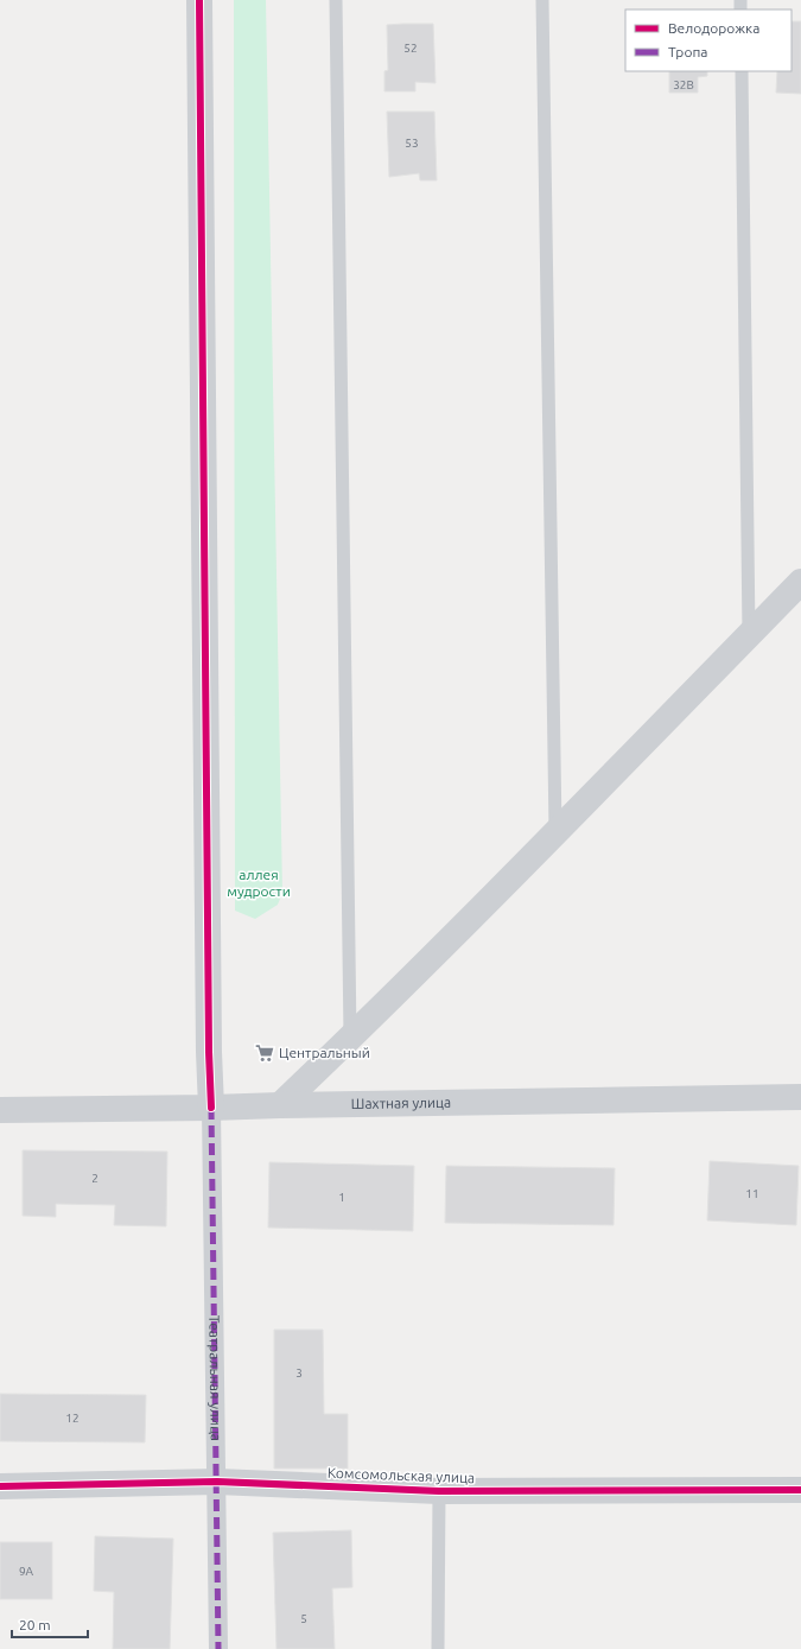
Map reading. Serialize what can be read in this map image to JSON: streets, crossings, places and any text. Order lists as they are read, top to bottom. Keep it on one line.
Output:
{"streets":{"street":["Шахтная улица","Театральная улица","Комсомольская улица"]},"crossings":[["Шахтная улица","Театральная улица"],["Театральная улица","Комсомольская улица"]],"parks":["аллея мудрости"],"places":{"supermarket":["Центральный"]},"house_numbers":["52","32В","53","2","11","1","3","12","9А","5"],"legend":["Велодорожка","Тропа"],"scale_bar":"20 m"}
